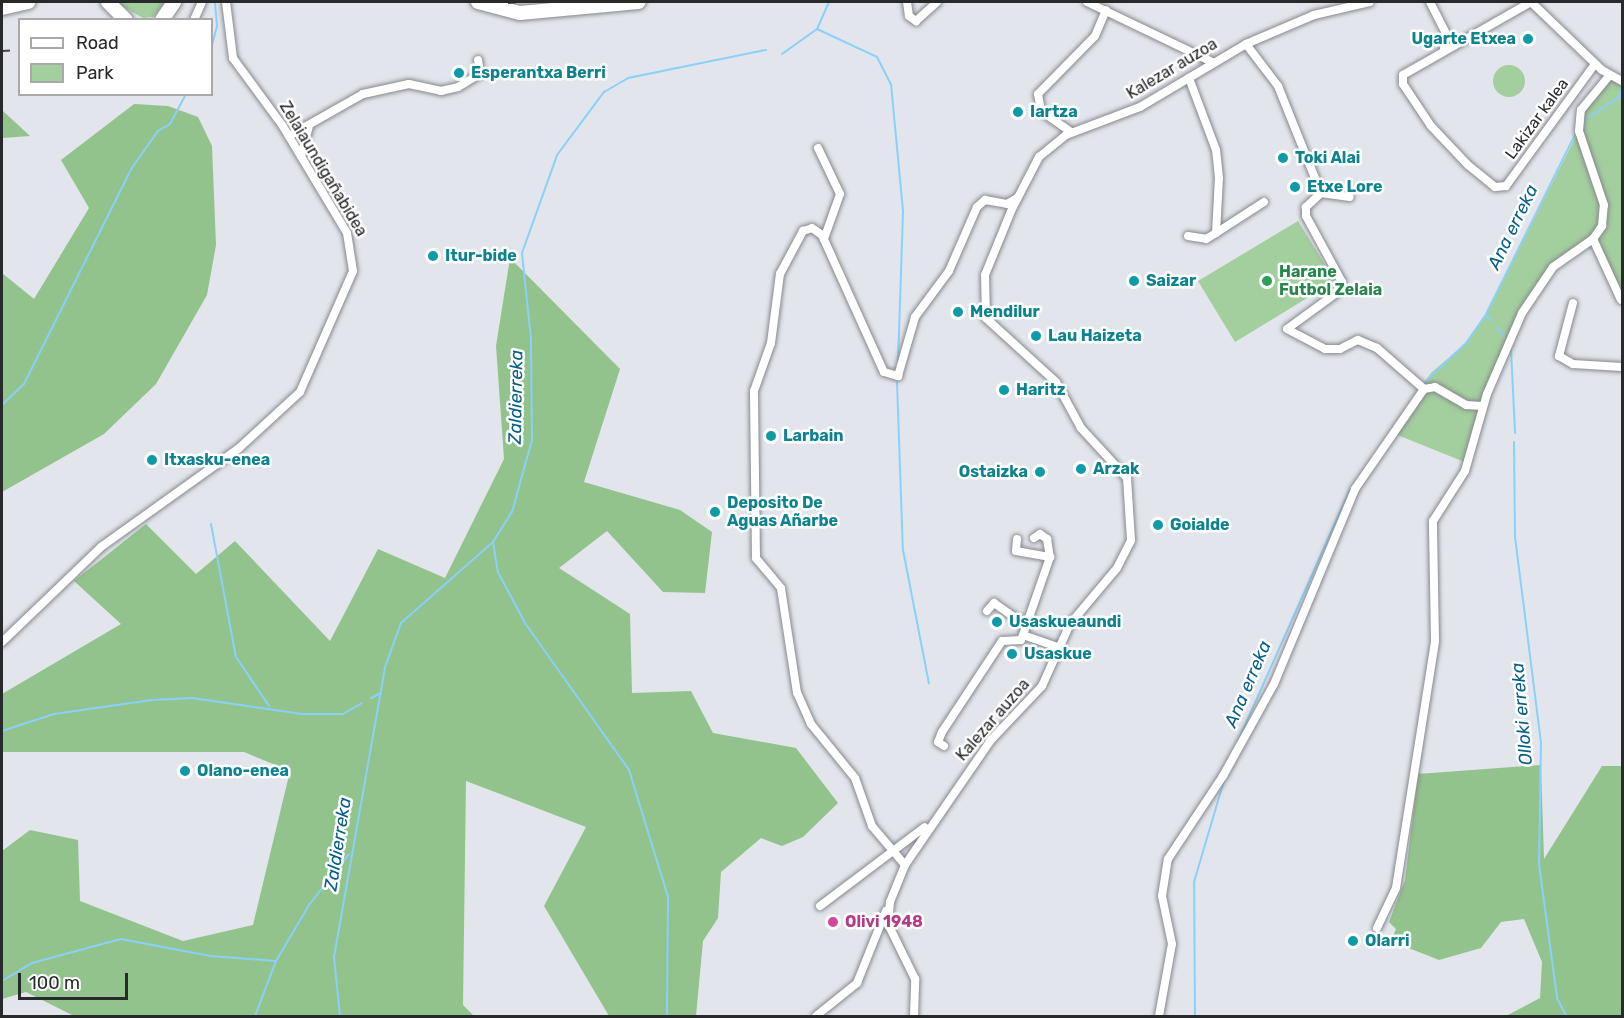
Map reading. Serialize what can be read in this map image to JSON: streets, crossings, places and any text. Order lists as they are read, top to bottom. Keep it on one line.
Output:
{"streets":{"street":["Kalezar auzoa","Lakizar kalea","Zelaiaundigañabidea"]},"water":["Ana erreka","Zaldierreka","Olloki erreka"],"places":["Ugarte Etxea","Esperantxa Berri","Iartza","Toki Alai","Etxe Lore","Itur-bide","Saizar","Harane Futbol Zelaia","Mendilur","Lau Haizeta","Haritz","Larbain","Itxasku-enea","Arzak","Ostaizka","Deposito De Aguas Añarbe","Goialde","Usaskueaundi","Usaskue","Olano-enea","Olivi 1948","Olarri"],"legend":["Road","Park"],"scale_bar":"100 m"}
